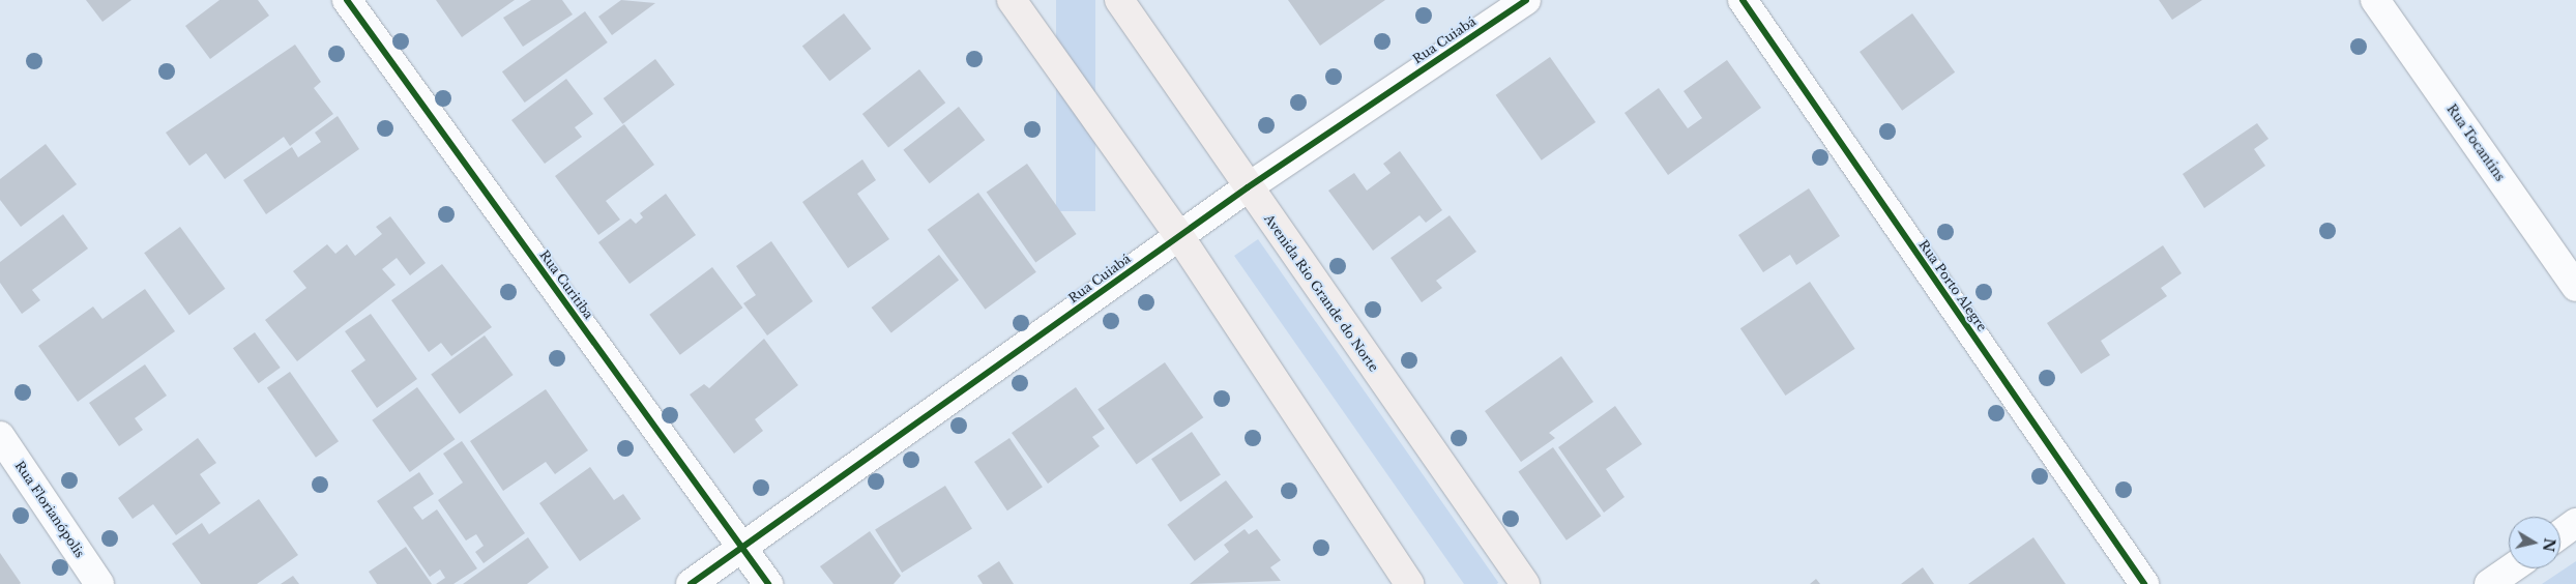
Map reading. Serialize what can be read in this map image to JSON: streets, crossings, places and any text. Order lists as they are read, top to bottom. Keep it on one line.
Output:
{"streets":{"main road":["Avenida Rio Grande do Norte"],"street":["Rua Cuiabá","Rua Tocantins","Rua Curitiba","Rua Porto Alegre","Rua Florianópolis"]},"crossings":[["Rua Cuiabá","Rua Curitiba"],["Rua Cuiabá","Avenida Rio Grande do Norte"]],"north":"right"}
